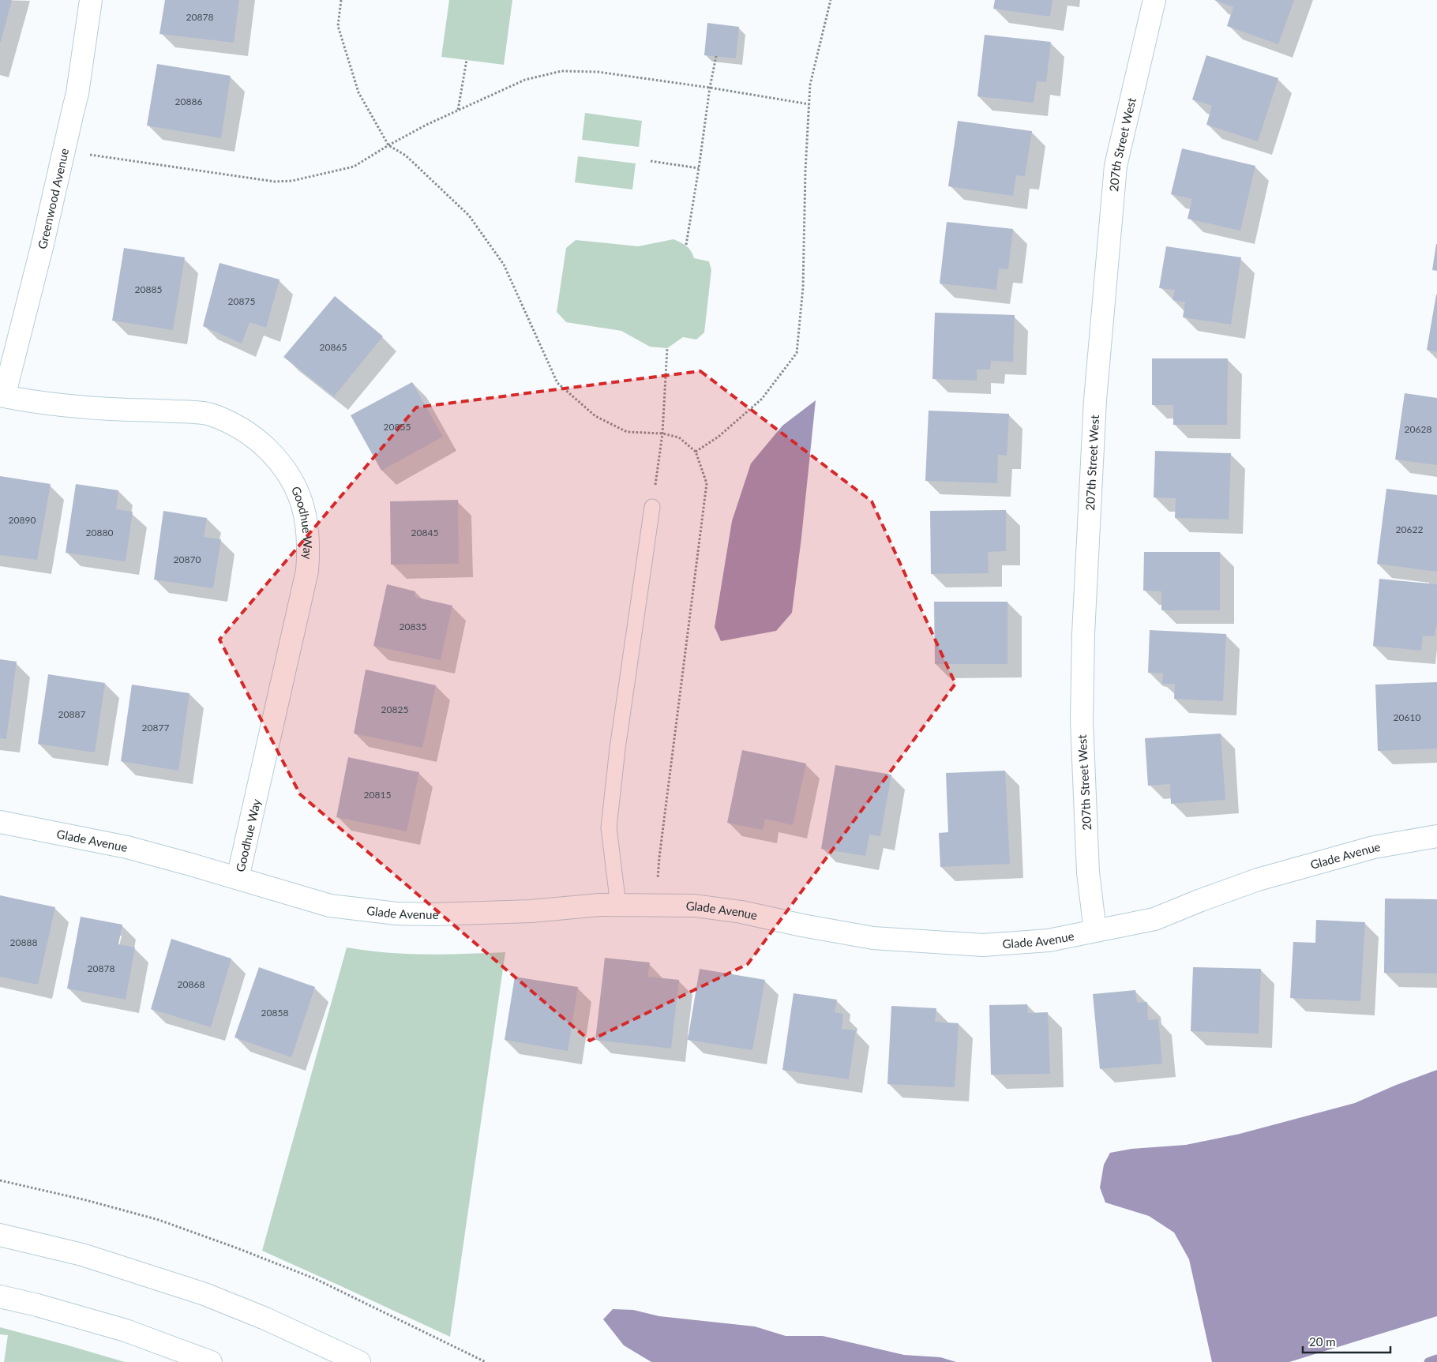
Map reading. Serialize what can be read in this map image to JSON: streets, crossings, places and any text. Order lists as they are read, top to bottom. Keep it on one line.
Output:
{"streets":{"street":["207th Street West","Greenwood Avenue","Goodhue Way","Glade Avenue"]},"crossings":[["207th Street West","Glade Avenue"],["Greenwood Avenue","Goodhue Way"],["Goodhue Way","Glade Avenue"]],"house_numbers":["20878","20886","20885","20875","20865","20855","20628","20890","20622","20880","20845","20870","20835","20825","20887","20610","20877","20815","20888","20878","20868","20858"],"scale_bar":"20 m"}
